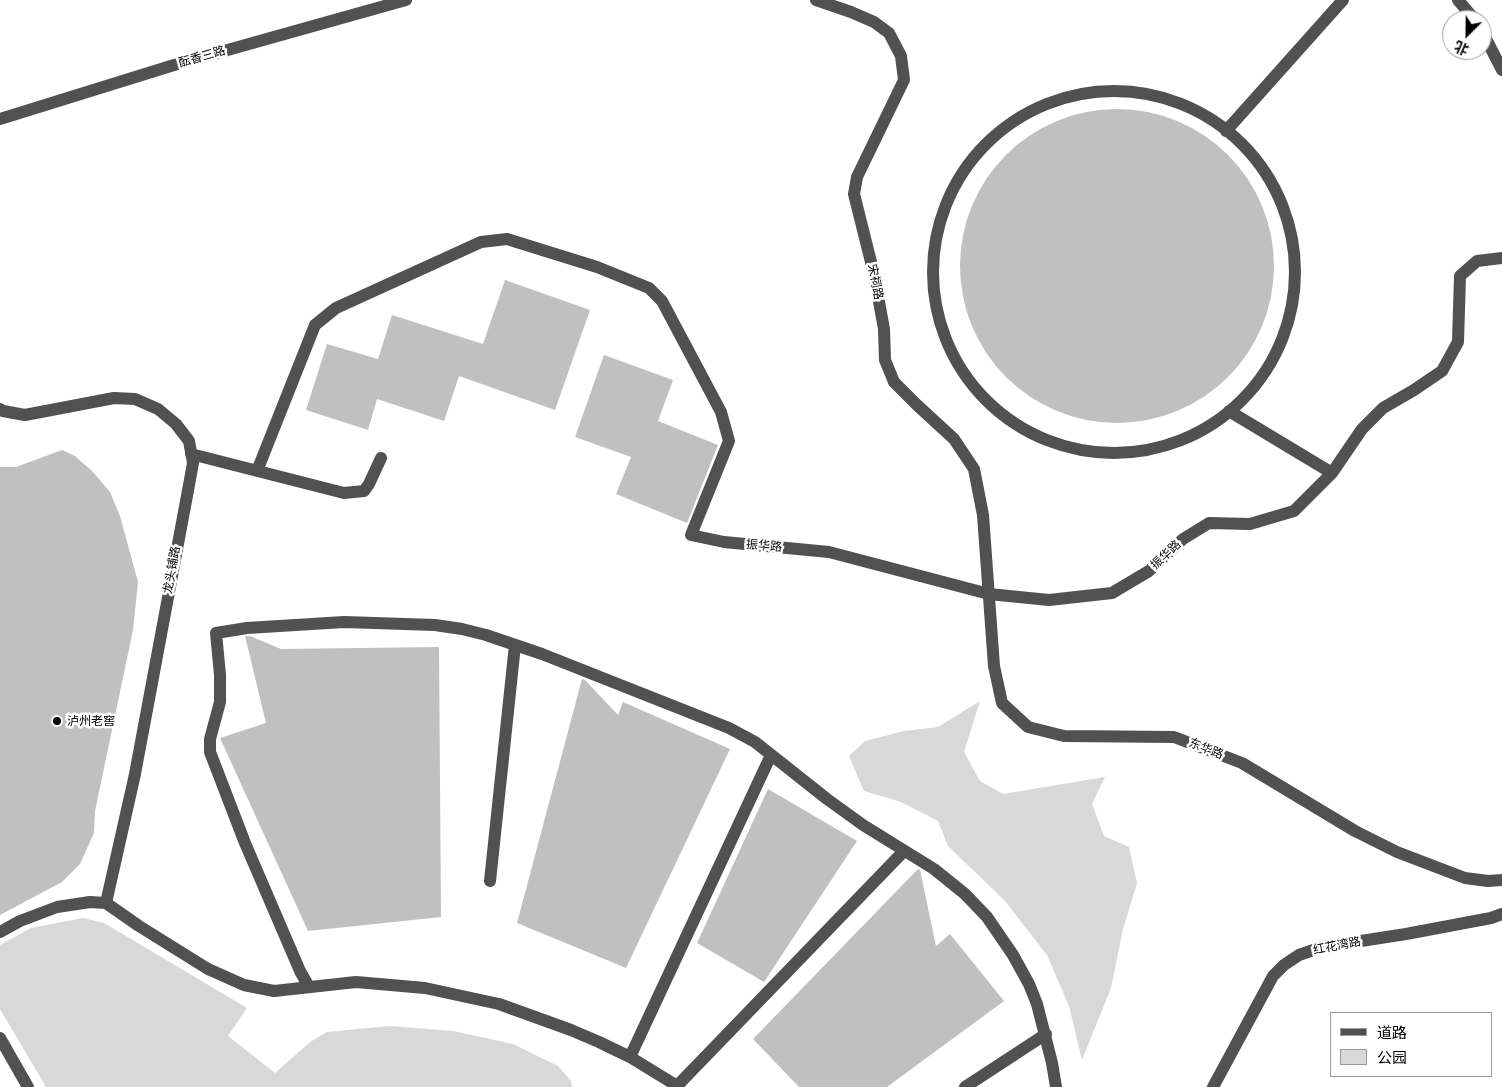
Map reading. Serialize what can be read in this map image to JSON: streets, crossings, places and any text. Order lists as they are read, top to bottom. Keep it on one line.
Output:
{"streets":{"street":["酝香三路","宋祠路","振华路","龙头铺路","东华路","红花湾路"]},"crossings":[["宋祠路","振华路"],["宋祠路","东华路"],["振华路","东华路"]],"places":["泸州老窖"],"legend":["道路","公园"],"north":"bottom left"}
